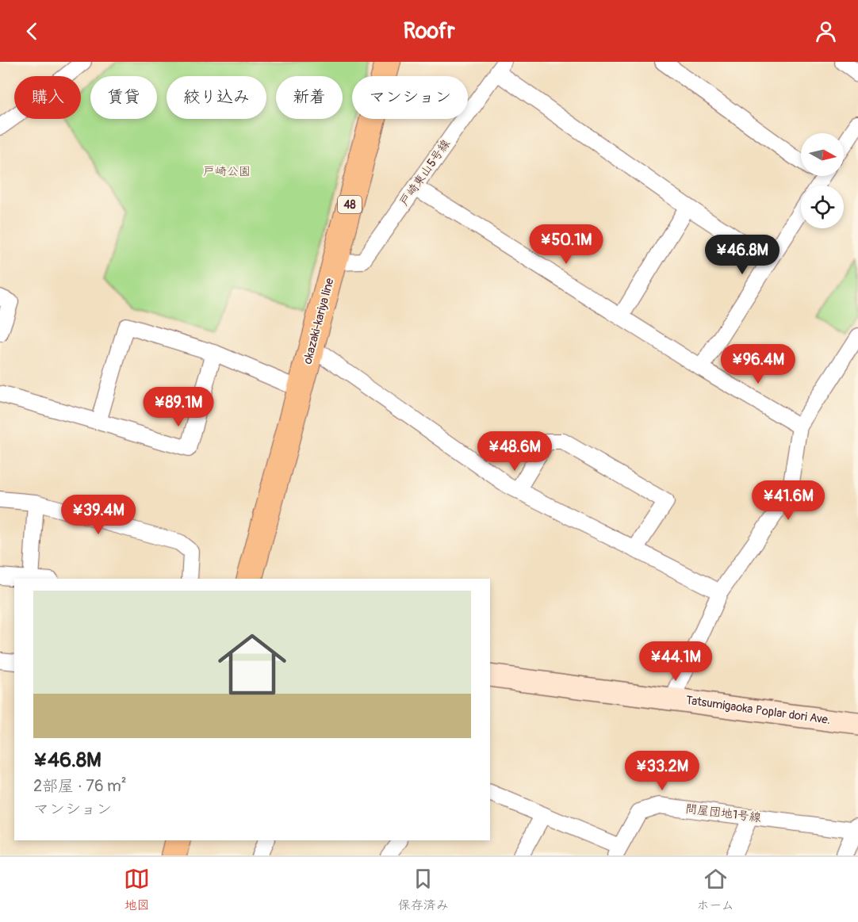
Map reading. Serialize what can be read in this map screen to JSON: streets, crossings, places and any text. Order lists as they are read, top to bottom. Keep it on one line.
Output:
{"streets":{"main road":["48","okazaki-kariya line"],"street":["戸崎東山5号線","Tatsumigaoka Poplar dori Ave.","問屋団地1号線"]},"crossings":[["戸崎東山5号線","okazaki-kariya line"]],"parks":["戸崎公園"],"north":"right","page":{"header":"Roofr","chip":["購入","賃貸","絞り込み","新着","マンション"],"price":["¥50.1M","¥46.8M","¥96.4M","¥89.1M","¥48.6M","¥41.6M","¥39.4M","¥44.1M","¥33.2M"],"list":[{"name":"¥46.8M","note":"2部屋 · 76 m² · マンション"}],"tabs":["地図","保存済み","ホーム"]}}
